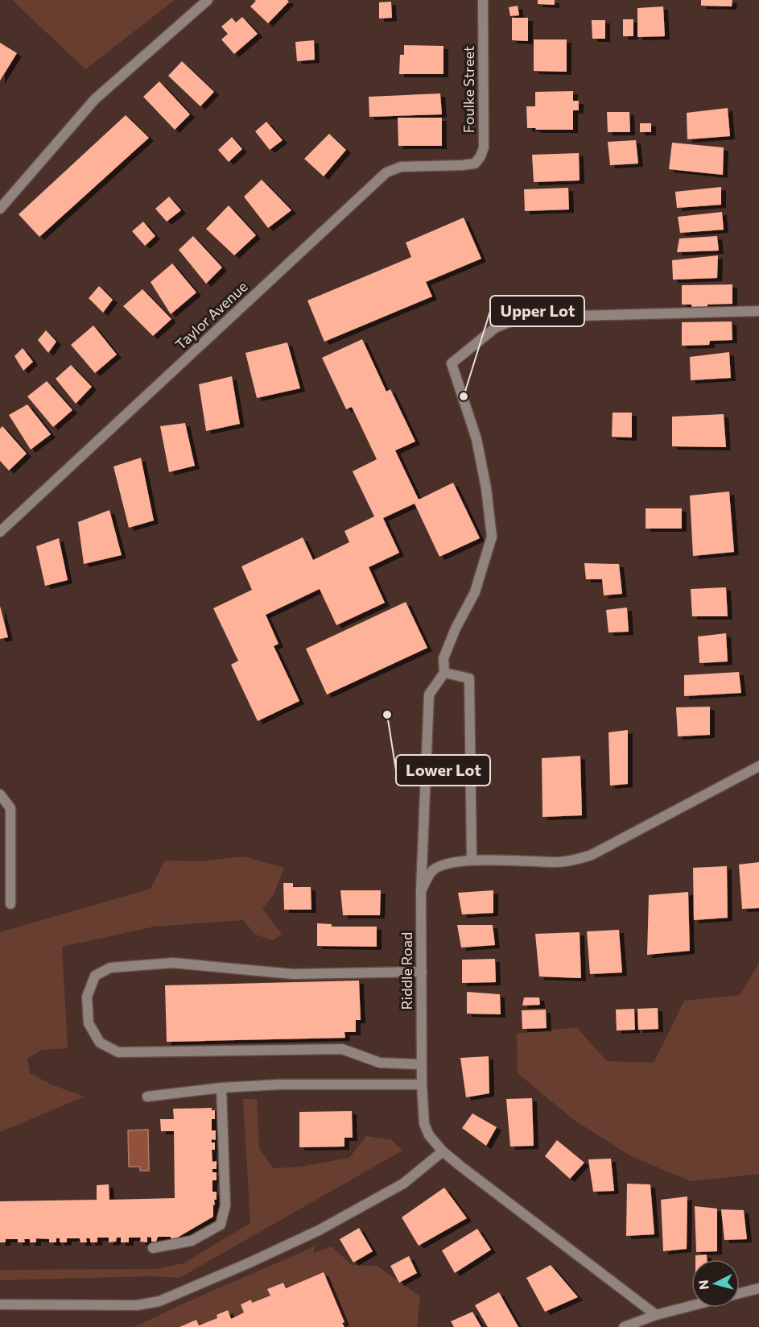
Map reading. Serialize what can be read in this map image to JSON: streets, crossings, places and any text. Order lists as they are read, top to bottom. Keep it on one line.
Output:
{"streets":{"street":["Foulke Street","Taylor Avenue","Riddle Road"]},"crossings":[["Foulke Street","Taylor Avenue"]],"places":["Upper Lot","Lower Lot"],"north":"left"}
